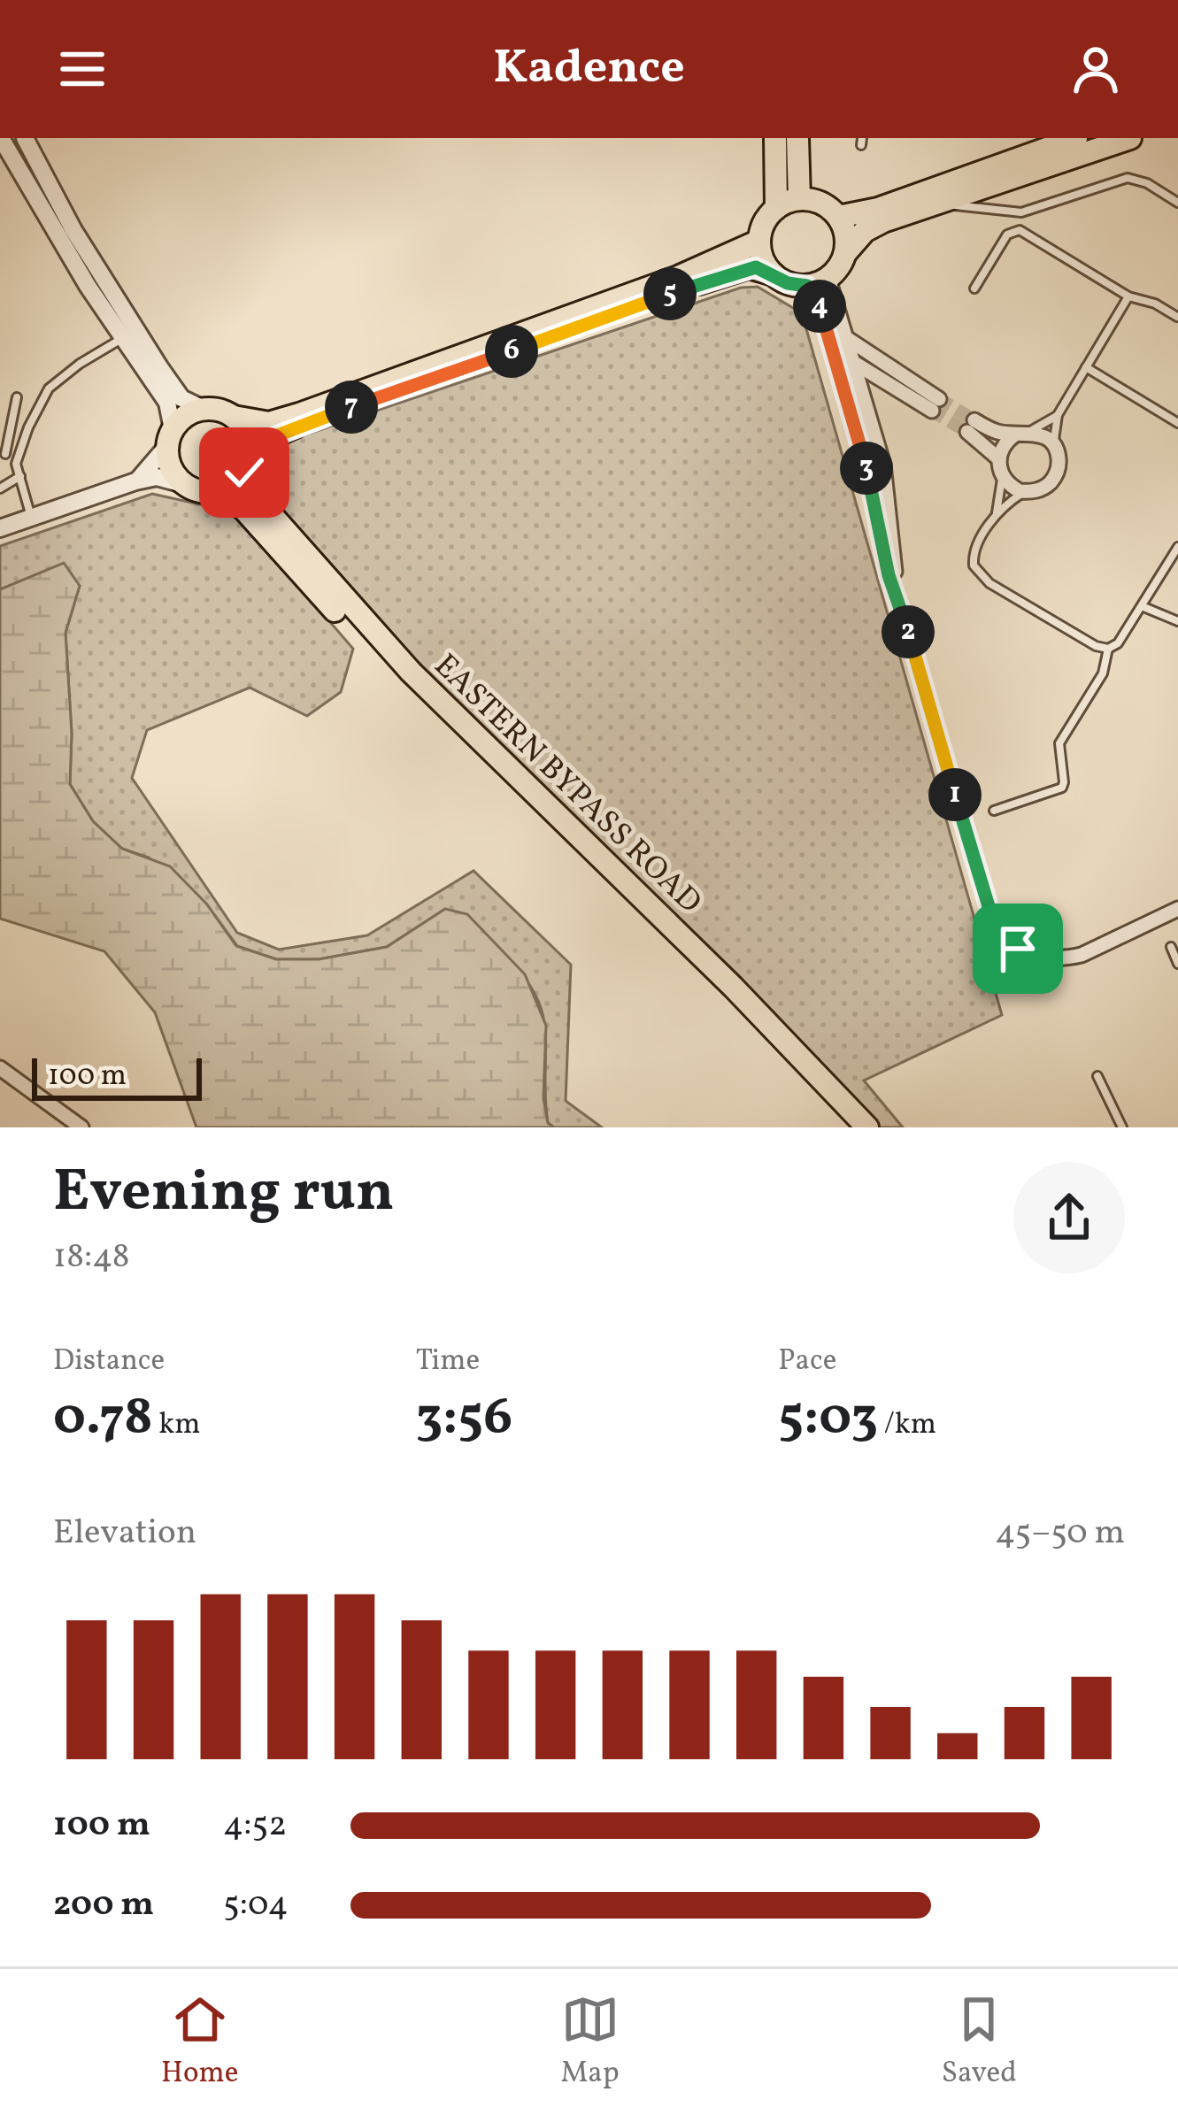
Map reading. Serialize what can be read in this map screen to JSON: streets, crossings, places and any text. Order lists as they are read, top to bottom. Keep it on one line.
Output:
{"streets":{"main road":["EASTERN BYPASS ROAD"]},"scale_bar":"100 m","page":{"header":"Kadence","pins":["5","4","6","7","3","2","1"],"scale":"100 m","heading":["Evening run","18:48"],"stats":[["Distance","0.78 km"],["Time","3:56"],["Pace","5:03 /km"]],"chart":["Elevation","45–50 m"],"list":[{"name":"100 m","note":"4:52"},{"name":"200 m","note":"5:04"}],"tabs":["Home","Map","Saved"]}}
